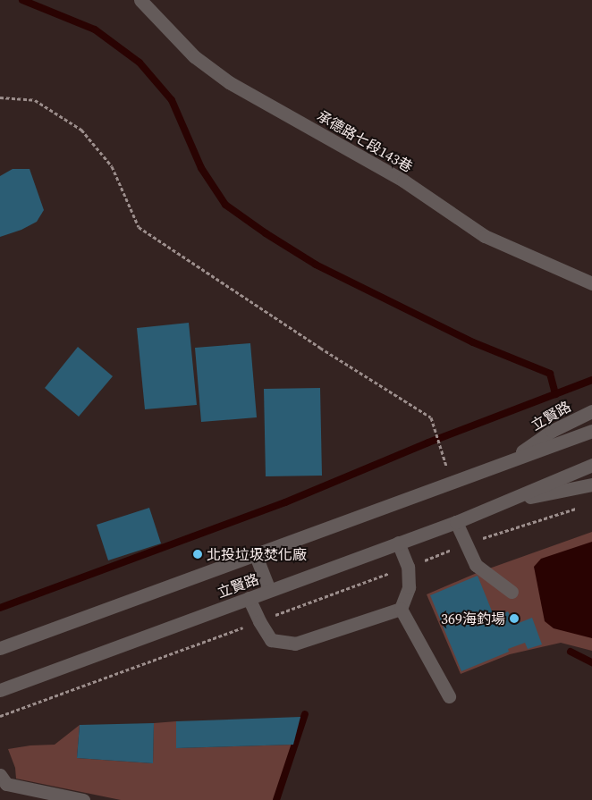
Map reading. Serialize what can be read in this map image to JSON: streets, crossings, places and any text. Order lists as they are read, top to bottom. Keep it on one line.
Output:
{"streets":{"street":["承德路七段143巷","立賢路"]},"places":["北投垃圾焚化廠","369海釣場"]}
